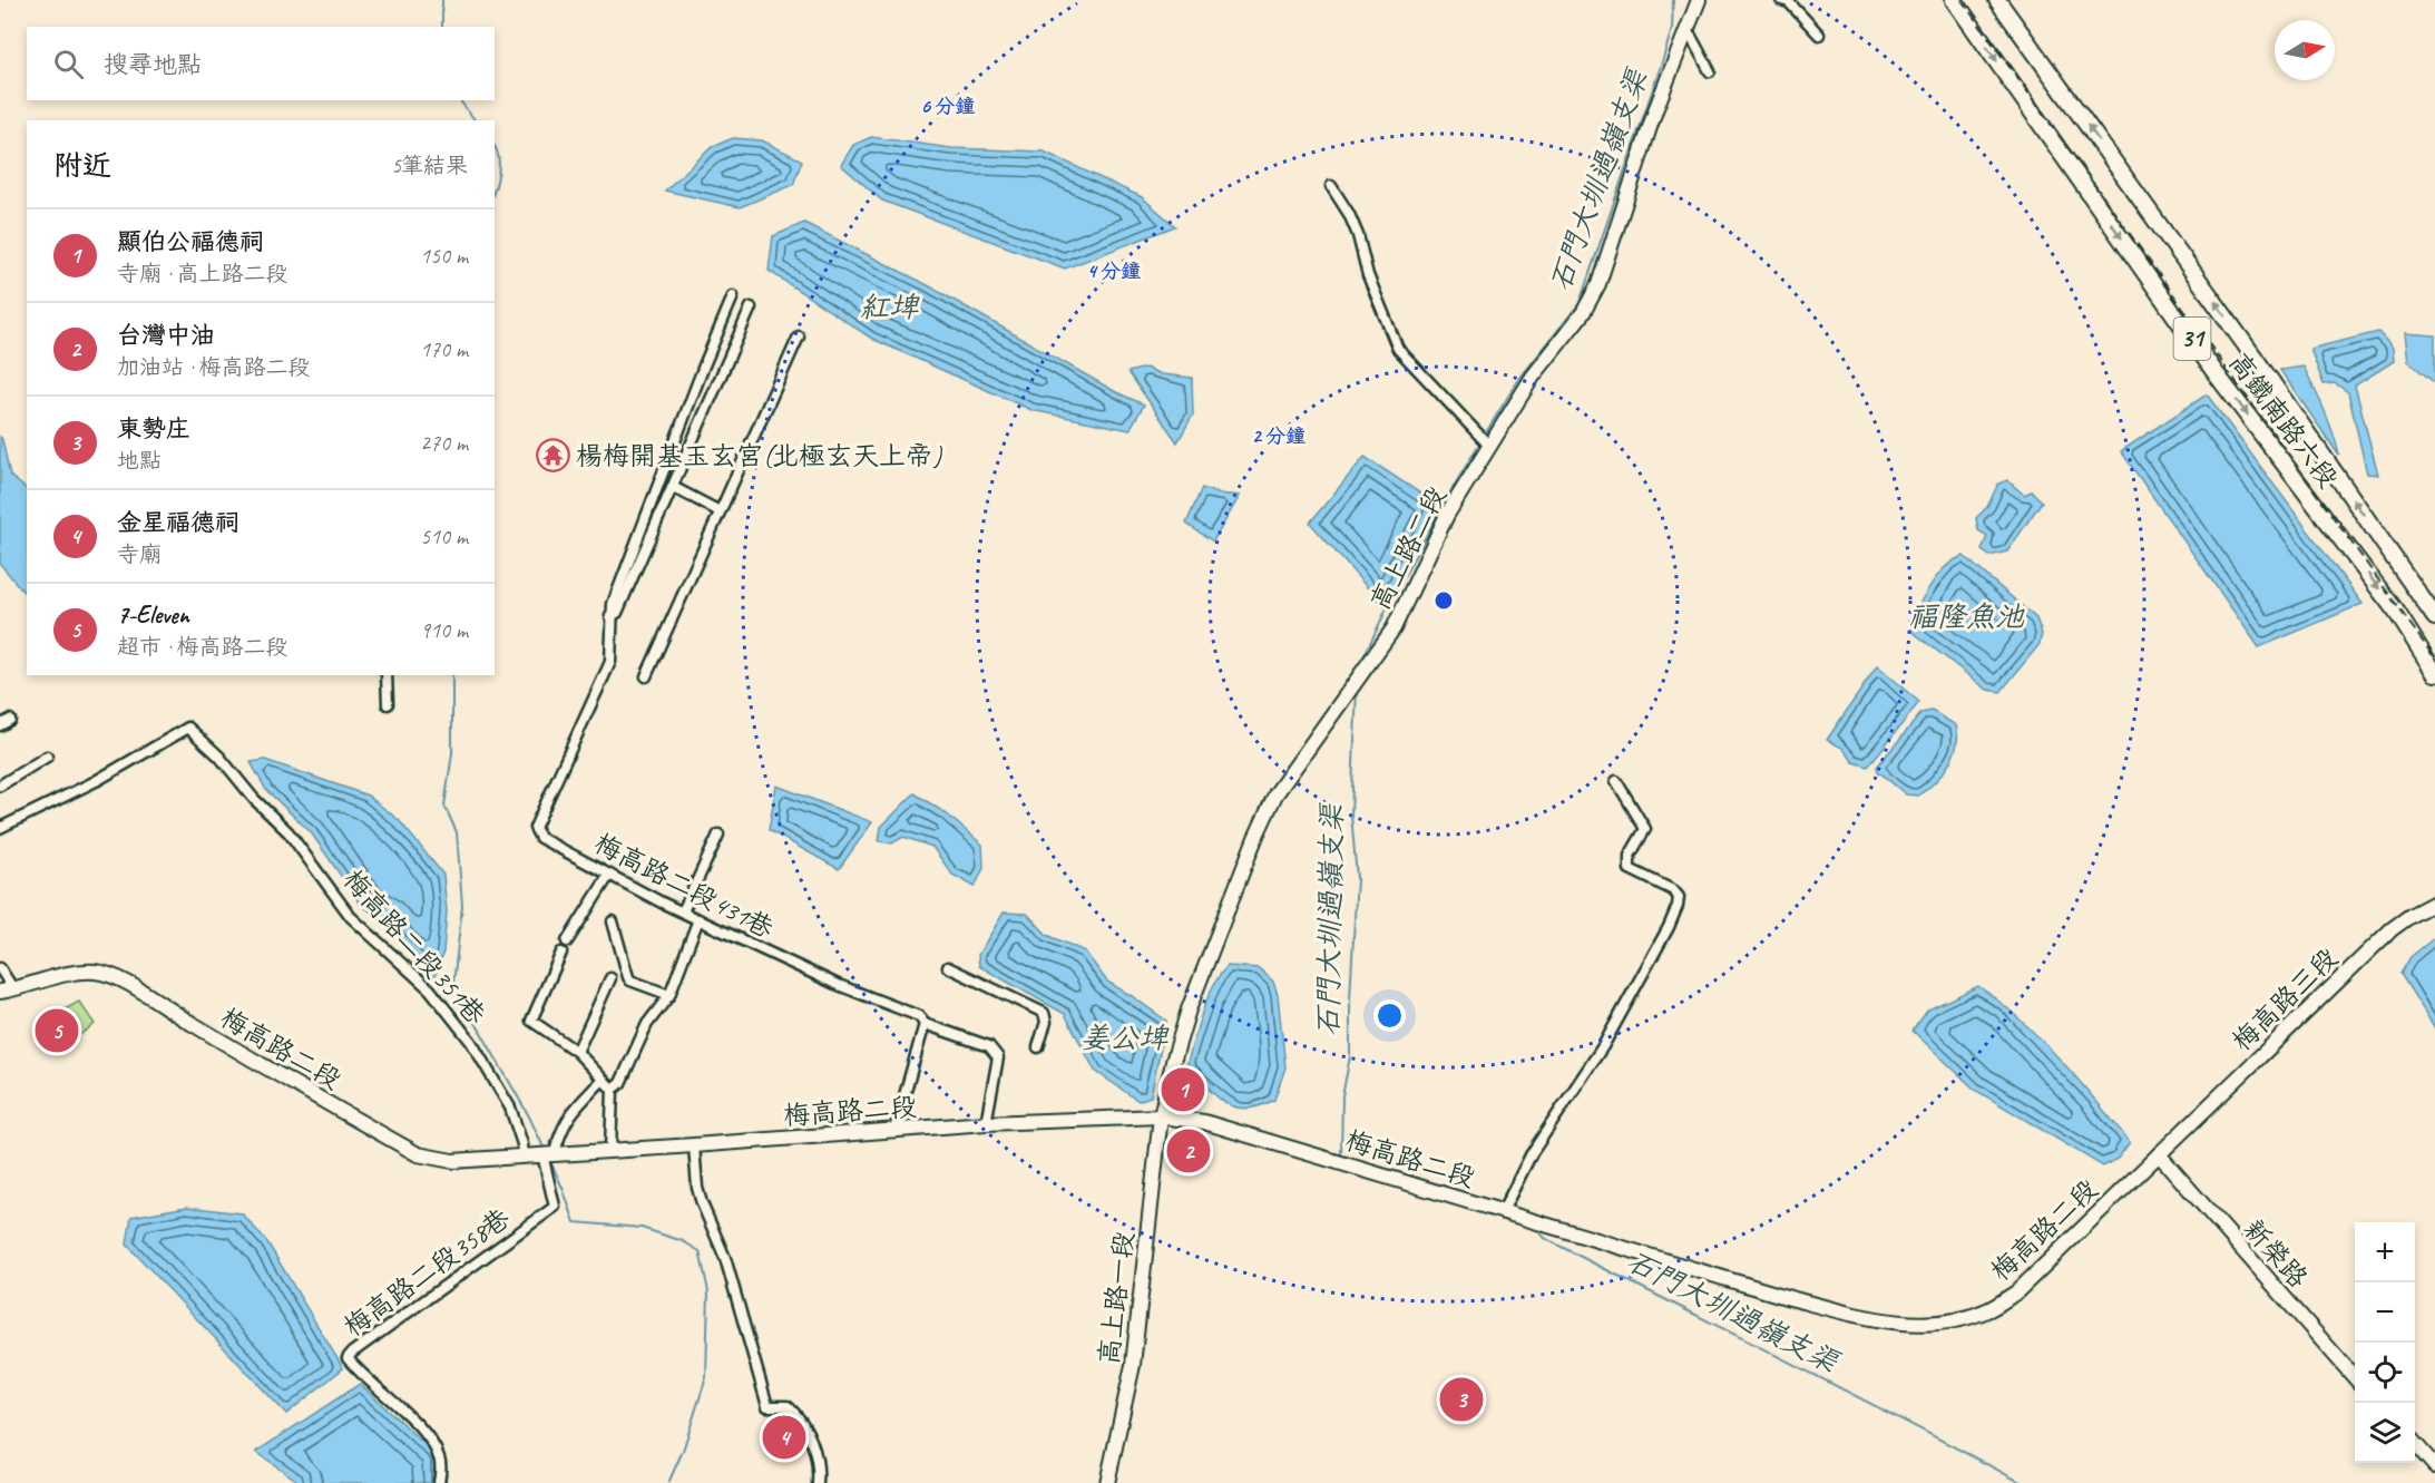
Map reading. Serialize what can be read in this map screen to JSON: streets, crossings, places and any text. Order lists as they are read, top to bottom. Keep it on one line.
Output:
{"streets":{"main road":["31","高鐵南路六段"],"street":["高上路二段","梅高路二段431巷","梅高路二段351巷","梅高路三段","梅高路二段","新榮路","梅高路二段358巷","高上路一段"]},"crossings":[["高上路二段","梅高路二段"],["高上路二段","高上路一段"],["梅高路二段431巷","梅高路二段"],["梅高路二段351巷","梅高路二段"],["梅高路三段","梅高路二段"],["梅高路二段","新榮路"],["梅高路二段","梅高路二段358巷"],["梅高路二段","高上路一段"]],"water":["石門大圳過嶺支渠","紅埤","福隆魚池","姜公埤"],"places":{"temple":["楊梅開基玉玄宮(北極玄天上帝)"]},"north":"right","page":{"search":"搜尋地點","heading":["附近","5筆結果"],"list":[{"mark":"1","name":"顯伯公福德祠","note":"寺廟 · 高上路二段","value":"150 m"},{"mark":"2","name":"台灣中油","note":"加油站 · 梅高路二段","value":"170 m"},{"mark":"3","name":"東勢庄","note":"地點","value":"270 m"},{"mark":"4","name":"金星福德祠","note":"寺廟","value":"510 m"},{"mark":"5","name":"7-Eleven","note":"超市 · 梅高路二段","value":"910 m"}],"pins":["5","1","2","3","4"],"map_buttons":["+","−"]},"rings":["6 分鐘","4 分鐘","2 分鐘"]}
